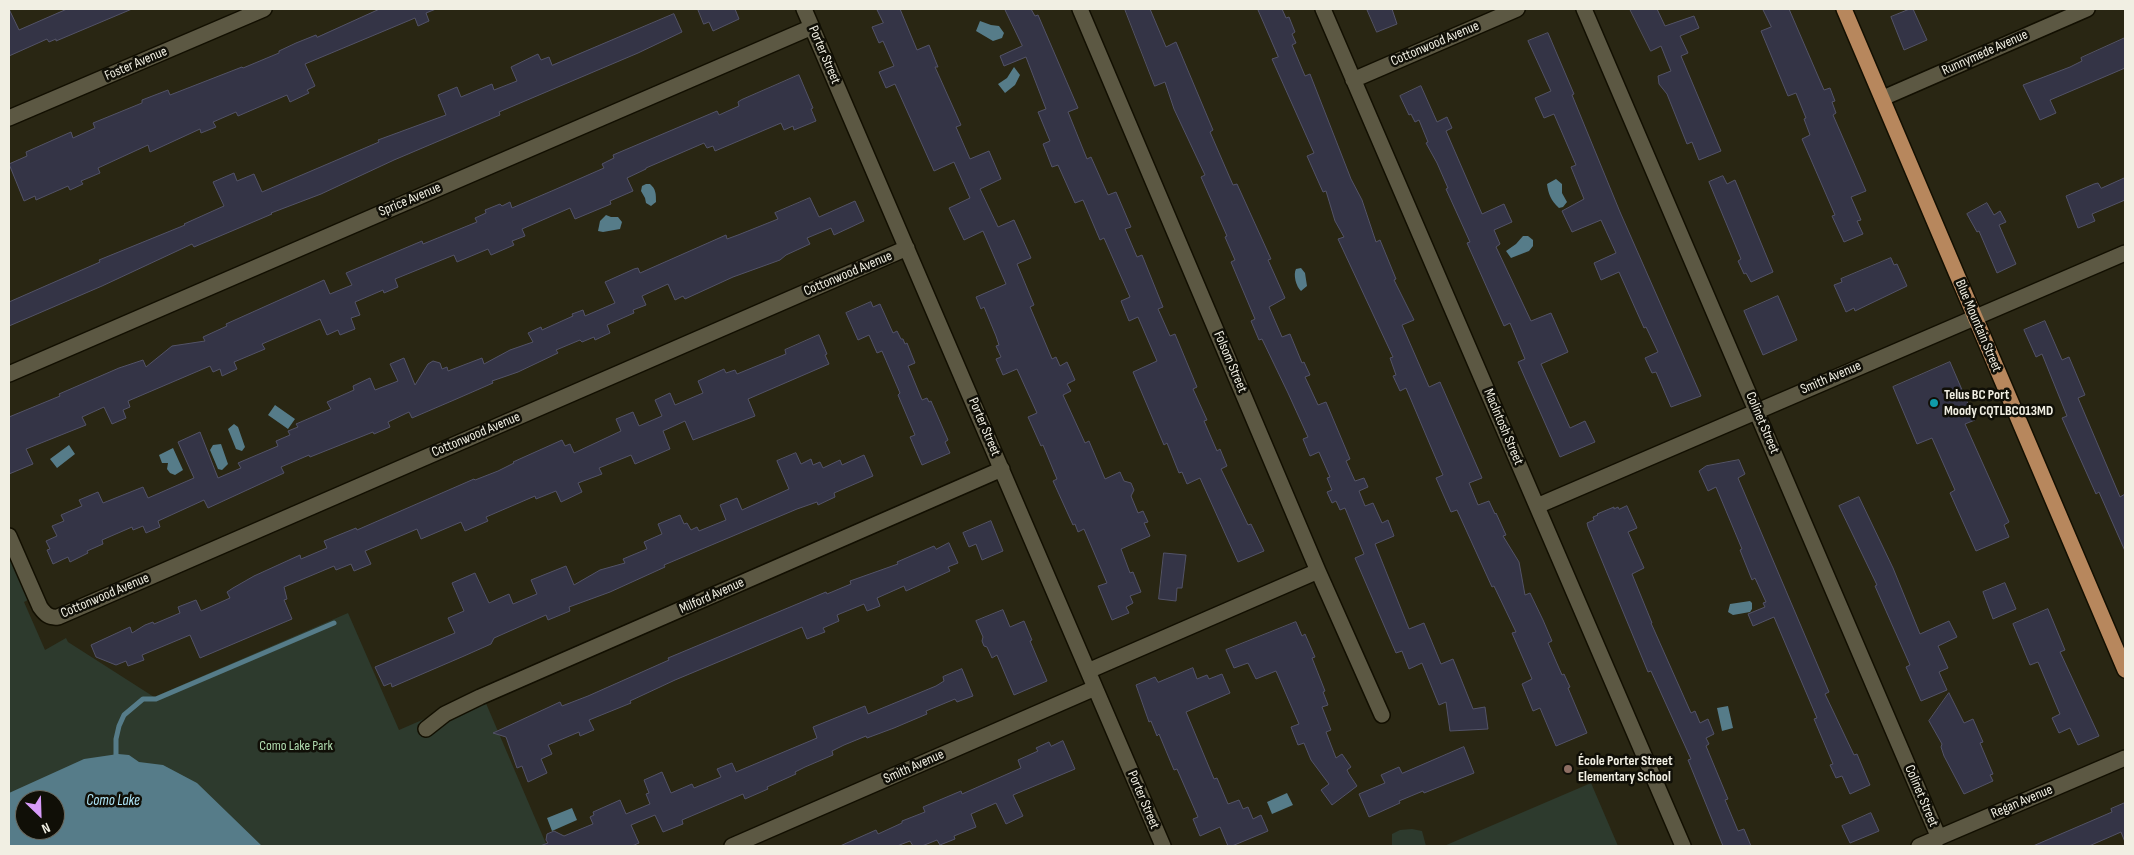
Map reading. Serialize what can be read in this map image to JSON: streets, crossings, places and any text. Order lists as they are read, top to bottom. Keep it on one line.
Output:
{"streets":{"main road":["Blue Mountain Street"],"street":["Cottonwood Avenue","Runnymede Avenue","Porter Street","Foster Avenue","Sprice Avenue","Folsom Street","Smith Avenue","Colinet Street","MacIntosh Street","Milford Avenue","Regan Avenue"]},"crossings":[["Cottonwood Avenue","Porter Street"],["Cottonwood Avenue","MacIntosh Street"],["Runnymede Avenue","Blue Mountain Street"],["Porter Street","Sprice Avenue"],["Porter Street","Smith Avenue"],["Porter Street","Milford Avenue"],["Blue Mountain Street","Smith Avenue"],["Smith Avenue","Colinet Street"],["Smith Avenue","MacIntosh Street"],["Colinet Street","Regan Avenue"]],"water":["Como Lake"],"parks":["Como Lake Park"],"places":["Telus BC Port Moody CQTLBC013MD","École Porter Street Elementary School"],"north":"bottom right"}
